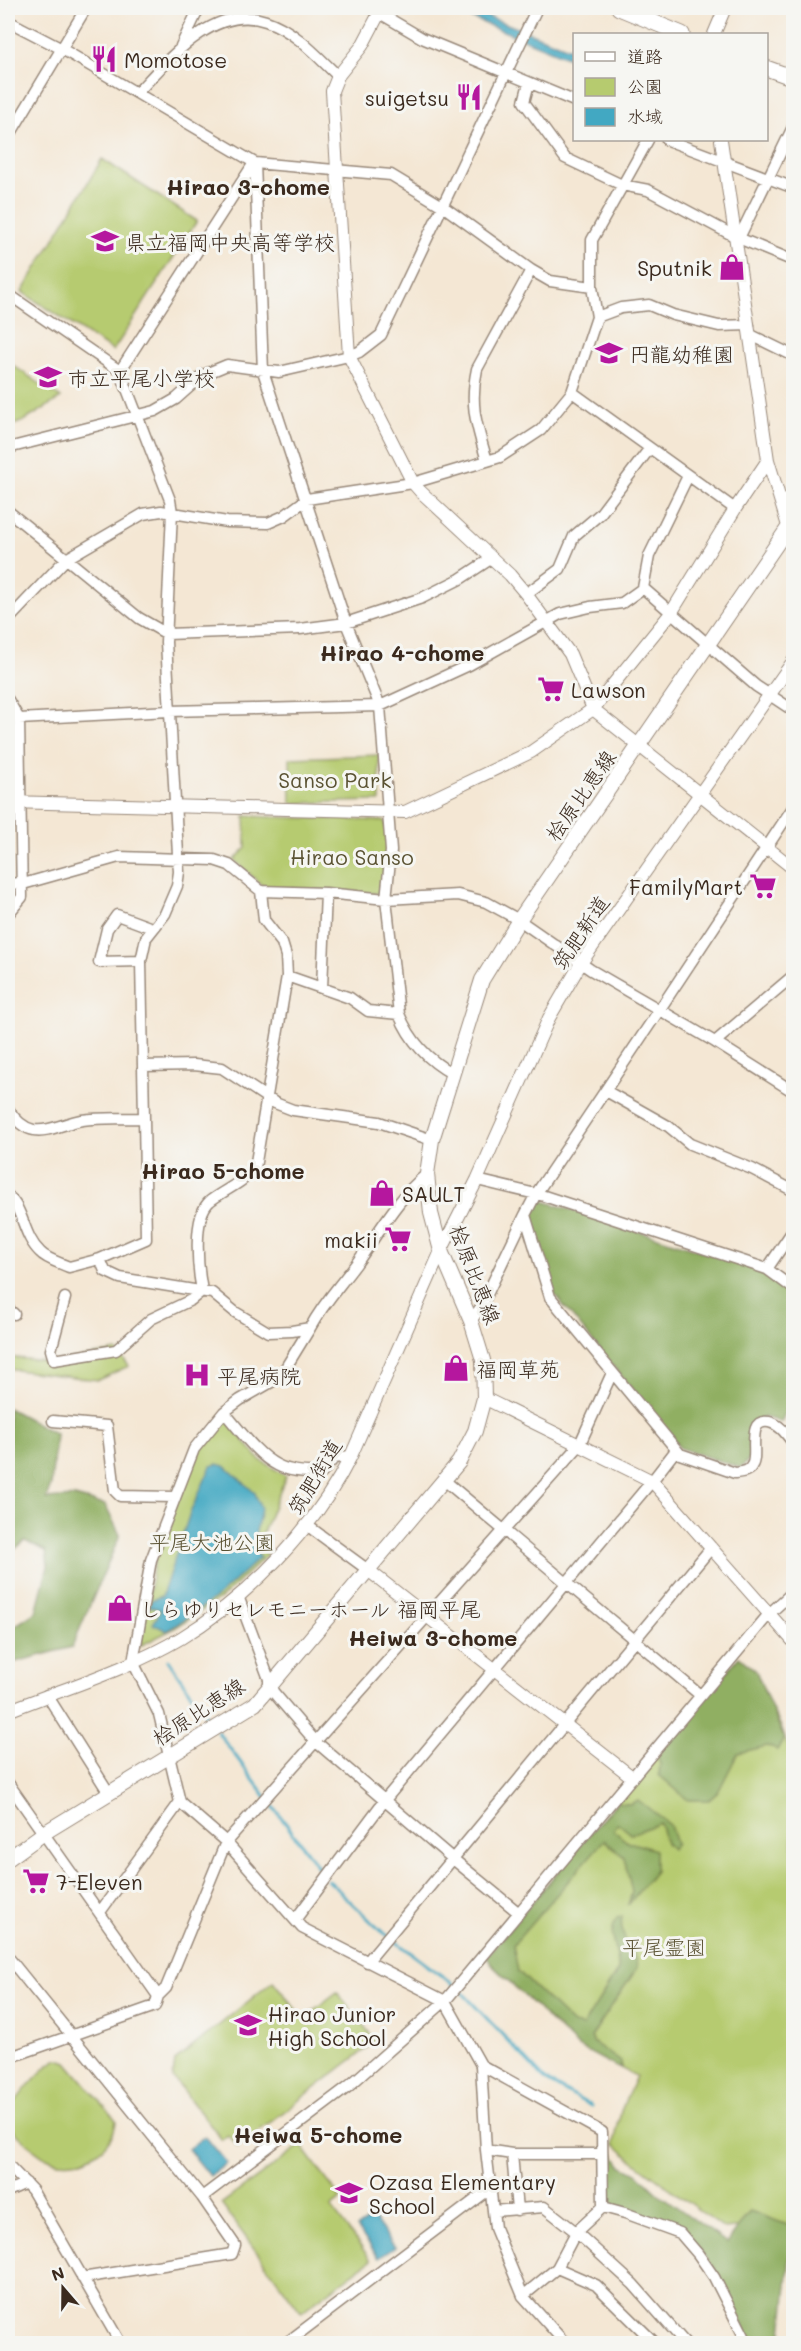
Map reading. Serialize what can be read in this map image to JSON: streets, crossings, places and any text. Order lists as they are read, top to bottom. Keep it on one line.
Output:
{"streets":{"main road":["桧原比恵線"],"street":["筑肥新道","筑肥街道"]},"crossings":[["桧原比恵線","筑肥新道"],["桧原比恵線","筑肥街道"],["筑肥新道","筑肥街道"]],"districts":["Hirao 3-chome","Hirao 4-chome","Hirao 5-chome","Heiwa 3-chome","Heiwa 5-chome"],"parks":["Sanso Park","Hirao Sanso","平尾大池公園","平尾霊園"],"places":{"restaurant":["Momotose","suigetsu"],"school or university":["県立福岡中央高等学校","円龍幼稚園","市立平尾小学校","Hirao Junior High School","Ozasa Elementary School"],"shop":["Sputnik","SAULT","福岡草苑","しらゆりセレモニーホール 福岡平尾"],"supermarket":["Lawson","FamilyMart","makii","7-Eleven"],"hospital":["平尾病院"]},"legend":["道路","公園","水域"],"north":"top"}
